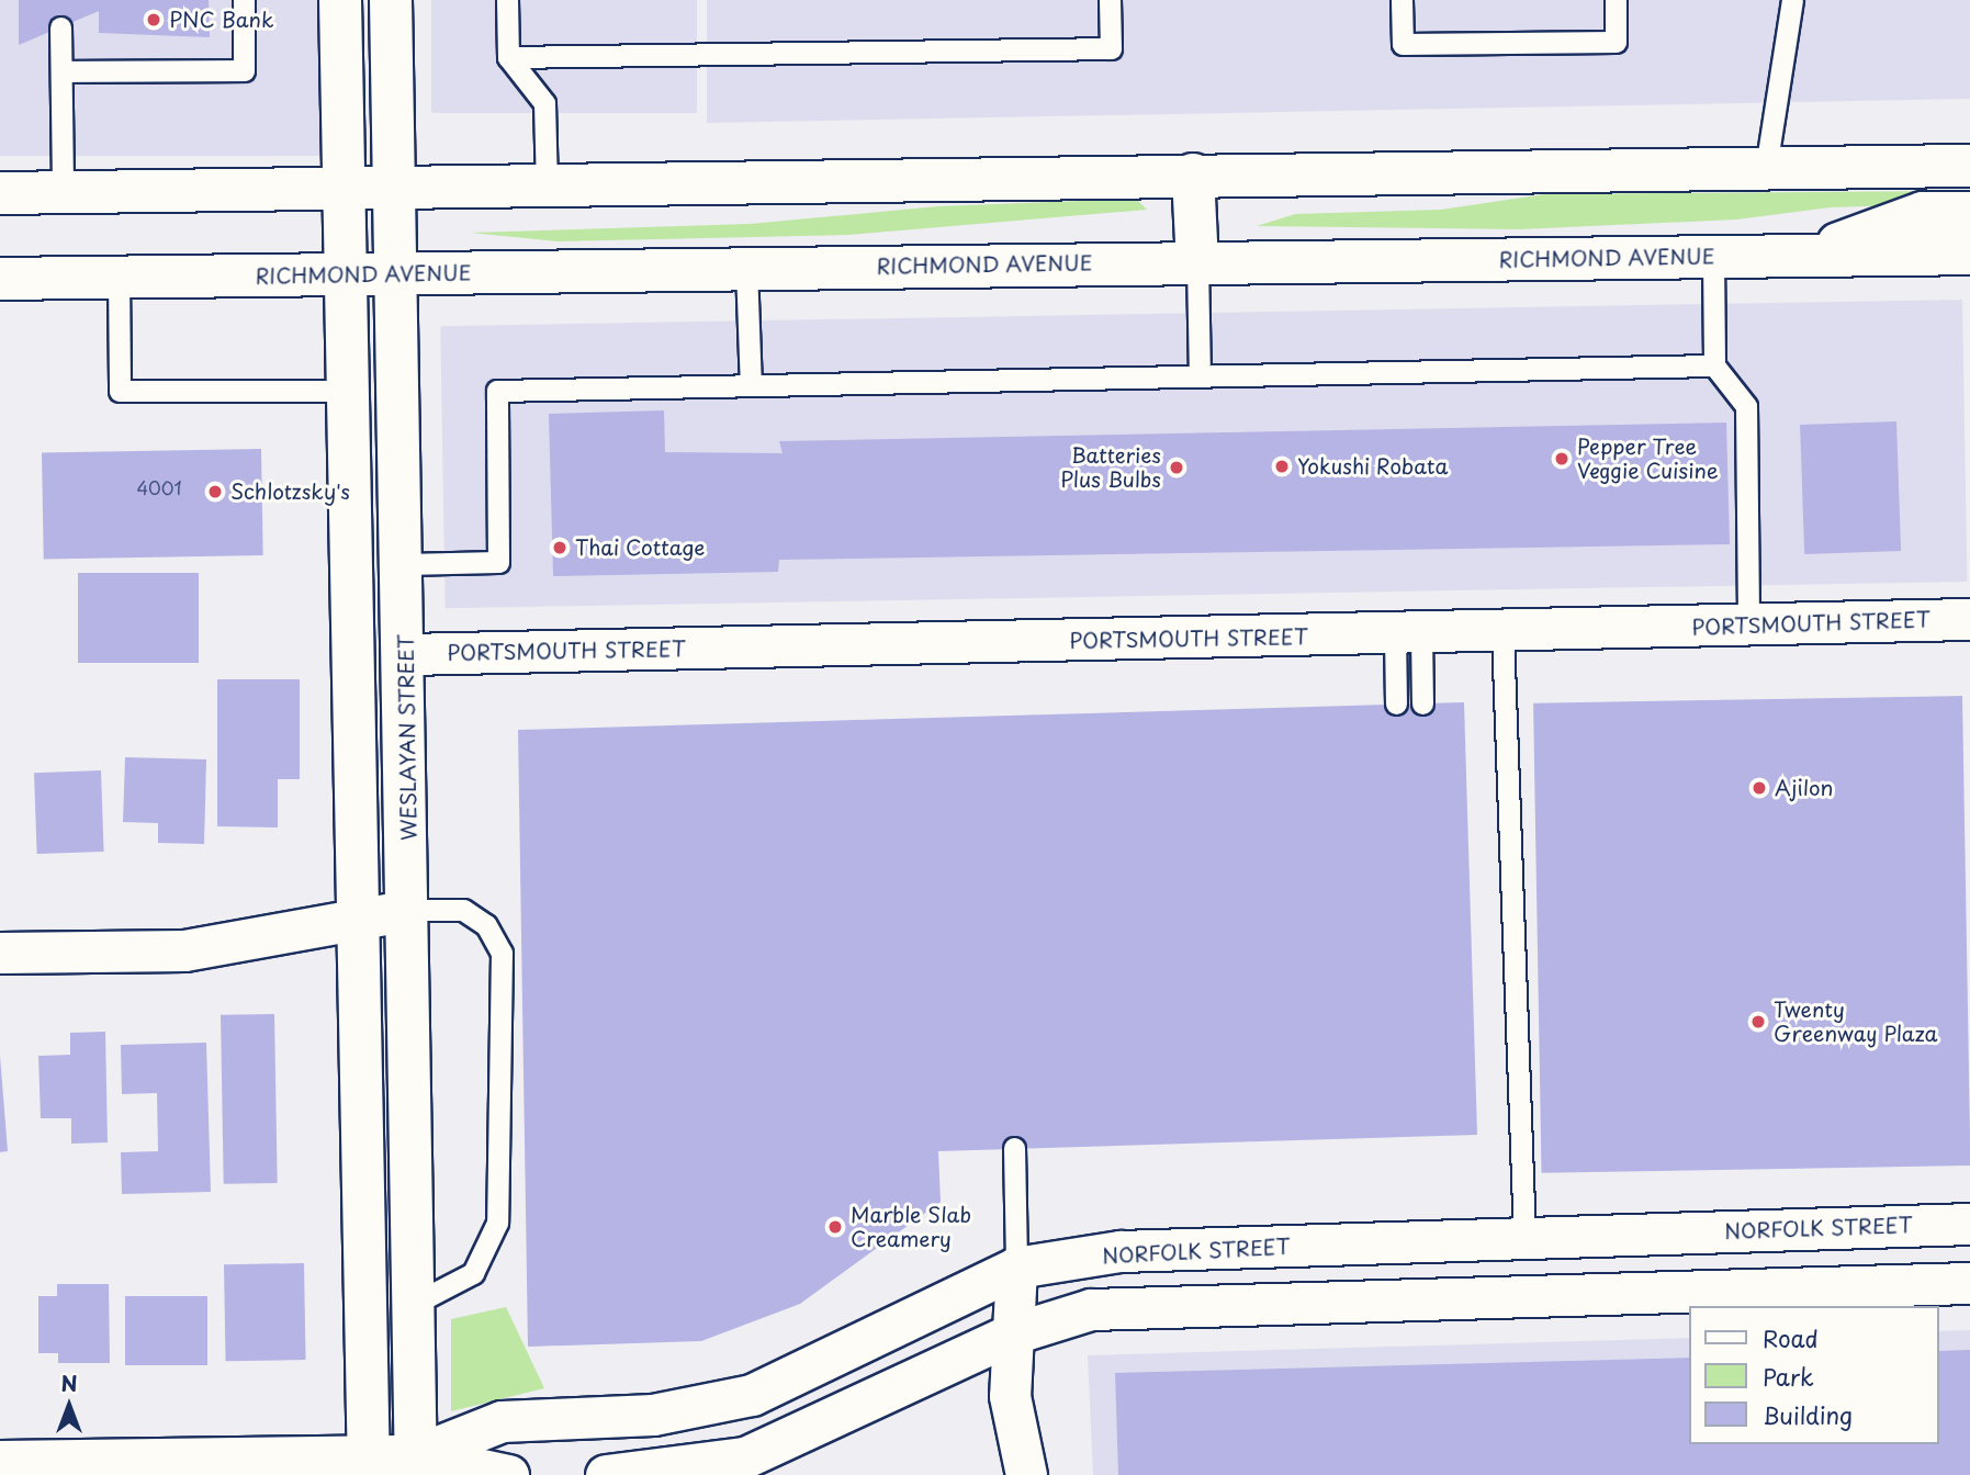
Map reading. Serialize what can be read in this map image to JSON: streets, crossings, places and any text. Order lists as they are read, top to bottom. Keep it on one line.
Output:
{"streets":{"main road":["RICHMOND AVENUE","WESLAYAN STREET"],"street":["PORTSMOUTH STREET","NORFOLK STREET"]},"crossings":[["RICHMOND AVENUE","WESLAYAN STREET"],["PORTSMOUTH STREET","WESLAYAN STREET"],["WESLAYAN STREET","NORFOLK STREET"]],"places":["PNC Bank","Pepper Tree Veggie Cuisine","Yokushi Robata","Batteries Plus Bulbs","Schlotzsky's","Thai Cottage","Ajilon","Twenty Greenway Plaza","Marble Slab Creamery"],"house_numbers":["4001"],"legend":["Road","Park","Building"],"north":"top"}
